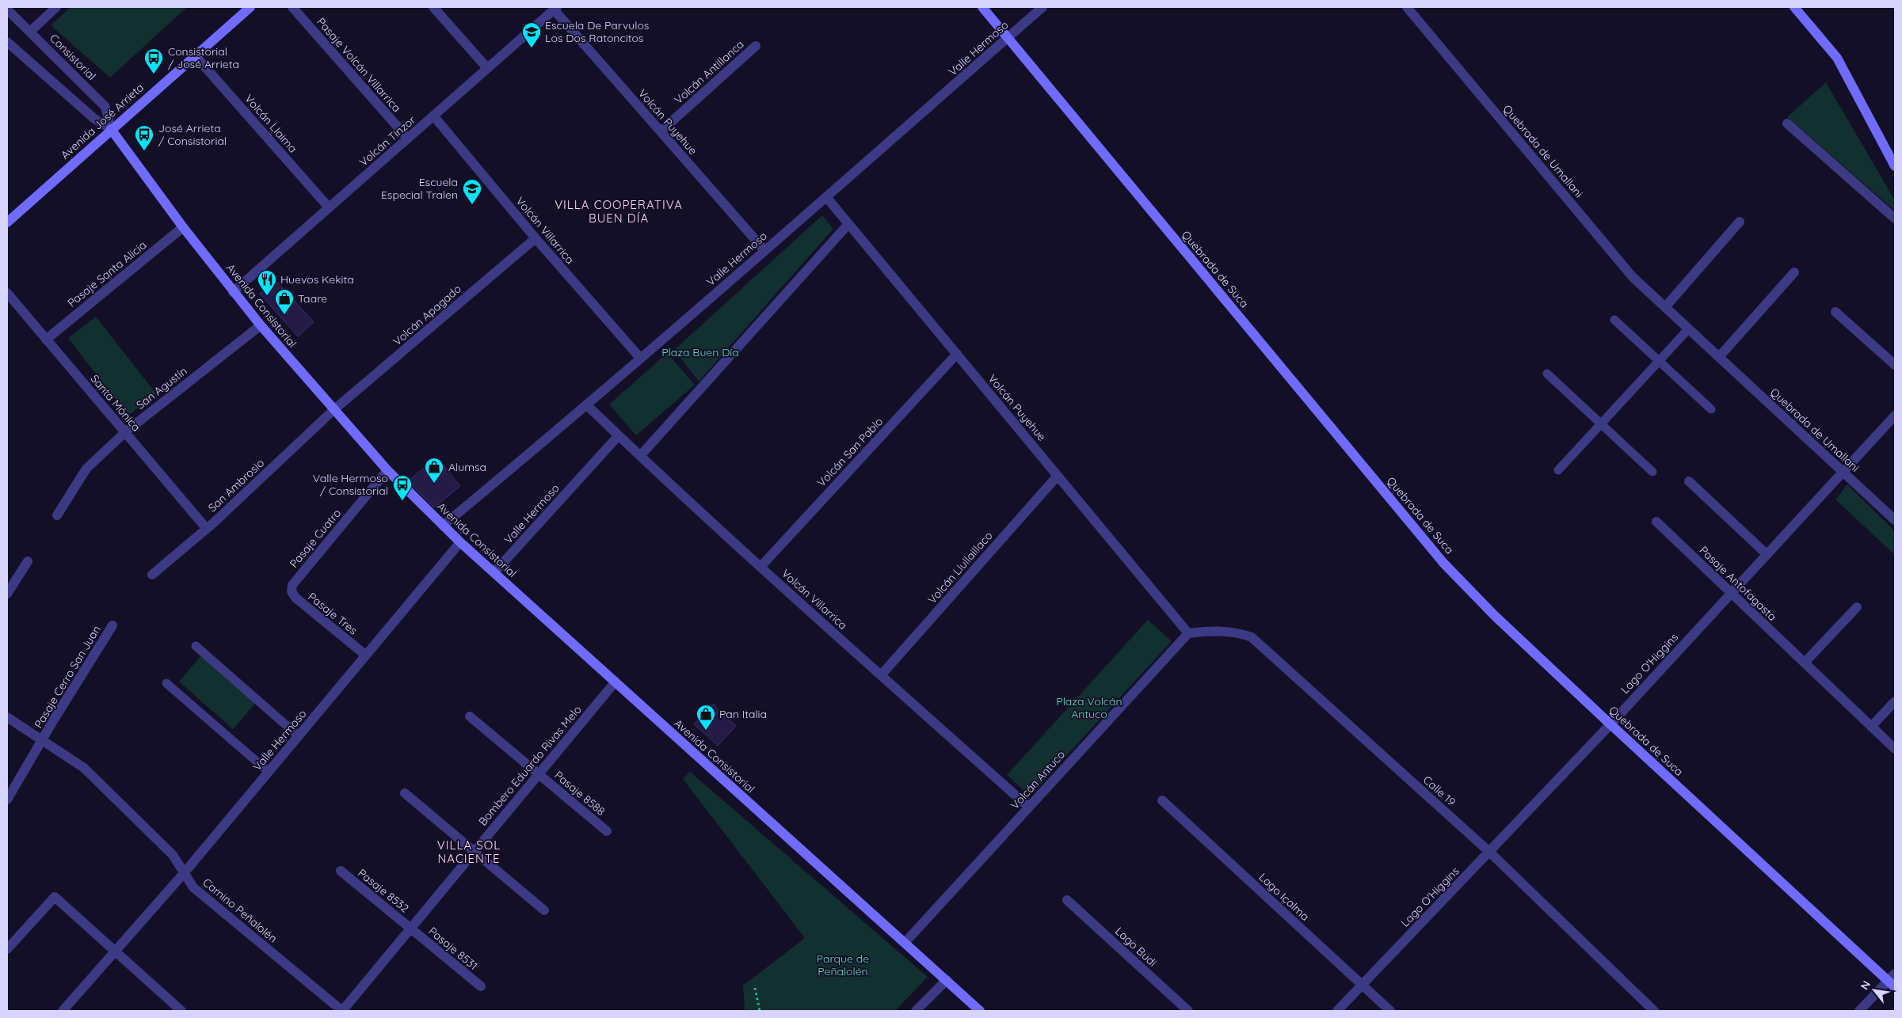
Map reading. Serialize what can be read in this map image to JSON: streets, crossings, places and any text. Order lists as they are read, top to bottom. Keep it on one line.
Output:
{"streets":{"street":["Valle Hermoso","Consistorial","Pasaje Volcán Villarrica","Volcán Antillanca","Avenida José Arrieta","Volcán Puyehue","Volcán Llaima","Volcán Tinzor","Quebrada de Umallani","Volcán Villarrica","Quebrada de Suca","Pasaje Santa Alicia","Avenida Consistorial","Volcán Apagado","San Agustín","Santa Mónica","Volcán San Pablo","San Ambrosio","Pasaje Cuatro","Volcán Llullaillaco","Pasaje Antofagasta","Pasaje Tres","Lago O'Higgins","Pasaje Cerro San Juan","Bombero Eduardo Rivas Melo","Volcán Antuco","Calle 19","Pasaje 8588","Pasaje 8532","Lago Icalma","Camino Peñalolén","Lago Budi","Pasaje 8531"]},"crossings":[["Valle Hermoso","Volcán Puyehue"],["Valle Hermoso","Volcán Villarrica"],["Valle Hermoso","Quebrada de Suca"],["Valle Hermoso","Avenida Consistorial"],["Valle Hermoso","Pasaje Tres"],["Valle Hermoso","Camino Peñalolén"],["Consistorial","Avenida José Arrieta"],["Consistorial","Avenida Consistorial"],["Pasaje Volcán Villarrica","Volcán Tinzor"],["Volcán Antillanca","Volcán Puyehue"],["Avenida José Arrieta","Volcán Llaima"],["Avenida José Arrieta","Avenida Consistorial"],["Volcán Puyehue","Volcán Tinzor"],["Volcán Puyehue","Volcán San Pablo"],["Volcán Puyehue","Volcán Llullaillaco"],["Volcán Puyehue","Volcán Antuco"],["Volcán Puyehue","Calle 19"],["Volcán Llaima","Volcán Tinzor"],["Volcán Tinzor","Volcán Villarrica"],["Volcán Tinzor","Avenida Consistorial"],["Quebrada de Umallani","Lago O'Higgins"],["Volcán Villarrica","Volcán Apagado"],["Volcán Villarrica","Volcán San Pablo"],["Volcán Villarrica","Volcán Llullaillaco"],["Volcán Villarrica","Volcán Antuco"],["Quebrada de Suca","Lago O'Higgins"],["Pasaje Santa Alicia","Avenida Consistorial"],["Pasaje Santa Alicia","Santa Mónica"],["Avenida Consistorial","Volcán Apagado"],["Avenida Consistorial","San Agustín"],["Avenida Consistorial","San Ambrosio"],["Avenida Consistorial","Pasaje Cuatro"],["Avenida Consistorial","Bombero Eduardo Rivas Melo"],["Avenida Consistorial","Volcán Antuco"],["Volcán Apagado","San Ambrosio"],["San Agustín","Santa Mónica"],["Santa Mónica","San Ambrosio"],["Pasaje Cuatro","Pasaje Tres"],["Pasaje Antofagasta","Lago O'Higgins"],["Lago O'Higgins","Calle 19"],["Lago O'Higgins","Lago Icalma"],["Pasaje Cerro San Juan","Camino Peñalolén"],["Bombero Eduardo Rivas Melo","Pasaje 8588"],["Bombero Eduardo Rivas Melo","Pasaje 8532"],["Bombero Eduardo Rivas Melo","Camino Peñalolén"],["Bombero Eduardo Rivas Melo","Pasaje 8531"],["Volcán Antuco","Calle 19"],["Pasaje 8532","Pasaje 8531"]],"districts":["VILLA COOPERATIVA BUEN DÍA","VILLA SOL NACIENTE"],"parks":["Plaza Buen Día","Plaza Volcán Antuco","Parque de Peñalolén"],"places":{"school or university":["Escuela De Parvulos Los Dos Ratoncitos","Escuela Especial Tralen"],"bus stop":["Consistorial / José Arrieta","José Arrieta / Consistorial","Valle Hermoso / Consistorial"],"restaurant":["Huevos Kekita"],"shop":["Taare","Alumsa","Pan Italia"]},"north":"top left"}
